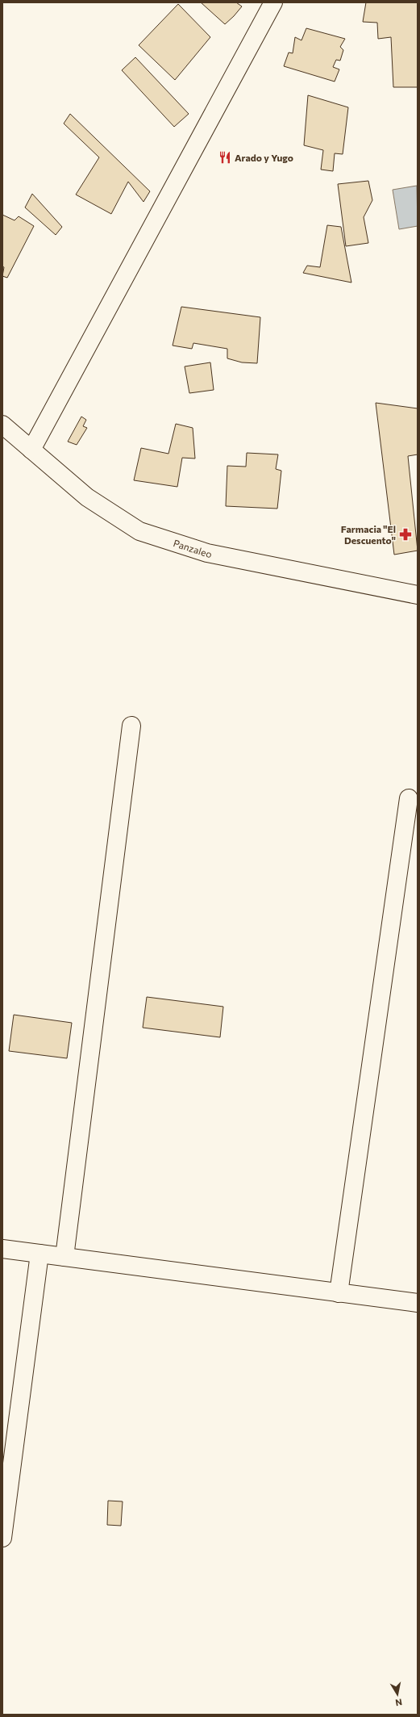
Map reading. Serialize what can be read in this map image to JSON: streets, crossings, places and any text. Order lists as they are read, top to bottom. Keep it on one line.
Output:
{"streets":{"street":["Panzaleo"]},"places":{"restaurant":["Arado y Yugo"],"pharmacy":["Farmacia \"El Descuento\""]},"north":"bottom"}
